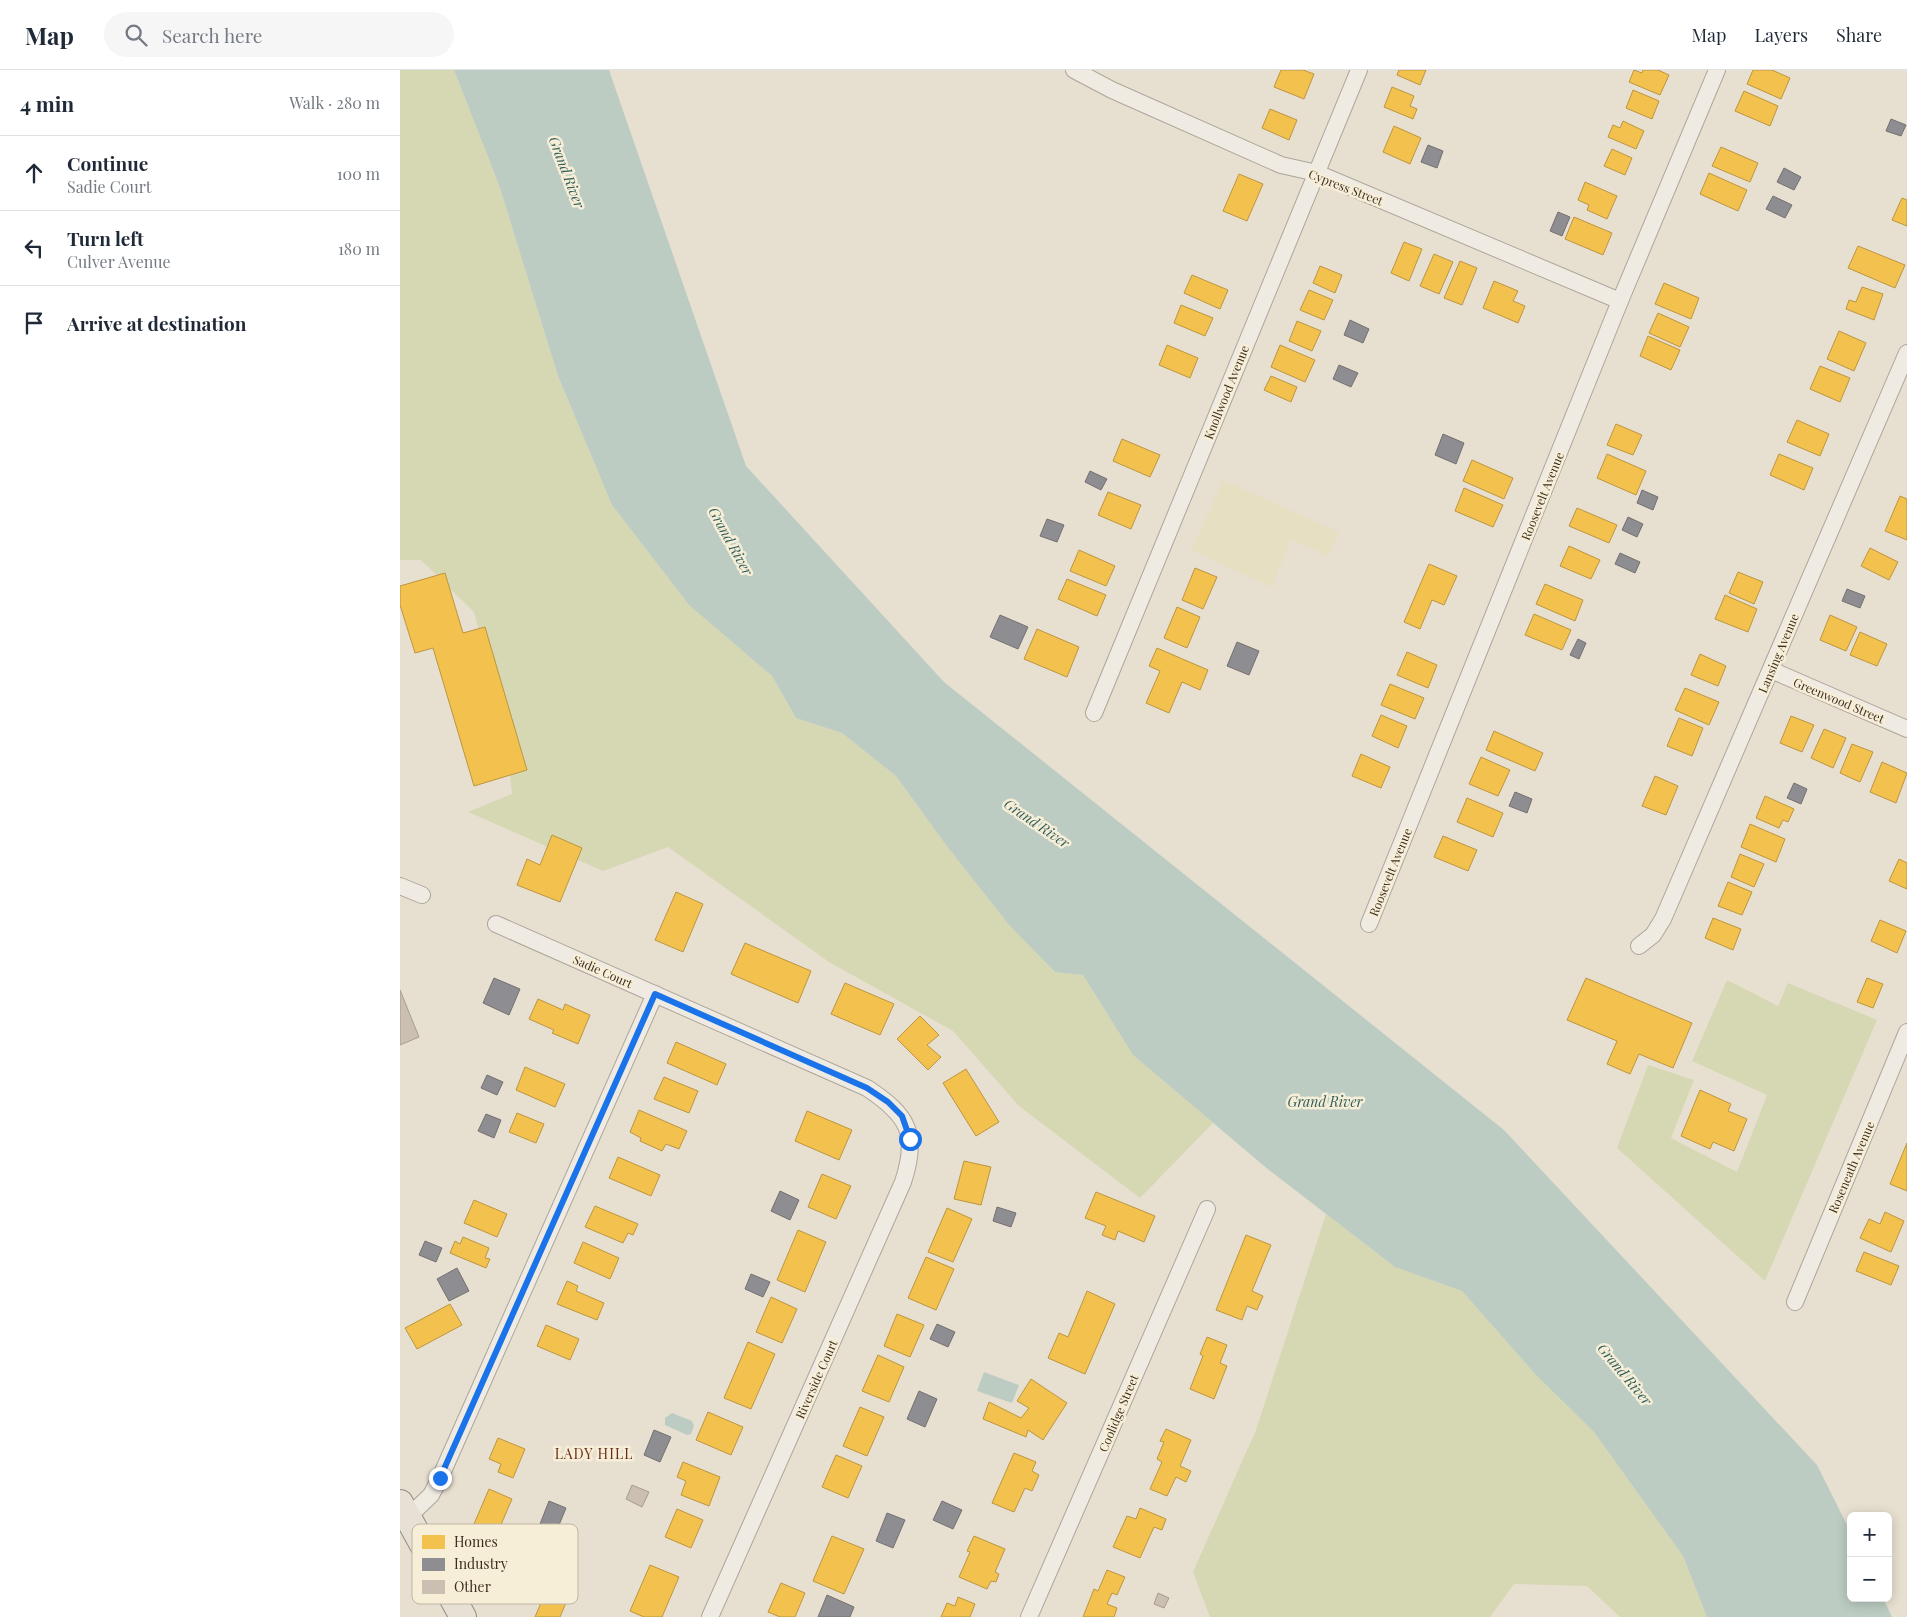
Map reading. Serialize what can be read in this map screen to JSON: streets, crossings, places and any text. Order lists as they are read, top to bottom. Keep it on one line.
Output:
{"streets":{"street":["Cypress Street","Knollwood Avenue","Roosevelt Avenue","Lansing Avenue","Greenwood Street","Sadie Court","Roseneath Avenue","Riverside Court","Coolidge Street"]},"crossings":[["Cypress Street","Knollwood Avenue"],["Cypress Street","Roosevelt Avenue"],["Lansing Avenue","Greenwood Street"],["Sadie Court","Riverside Court"]],"districts":["LADY HILL"],"water":["Grand River"],"legend":["Homes","Industry","Other"],"page":{"header":"Map","search":"Search here","nav":["Map","Layers","Share"],"heading":["4 min","Walk · 280 m"],"list":[["Continue","Sadie Court","100 m"],["Turn left","Culver Avenue","180 m"],"Arrive at destination"],"map_buttons":["+","−"]}}
